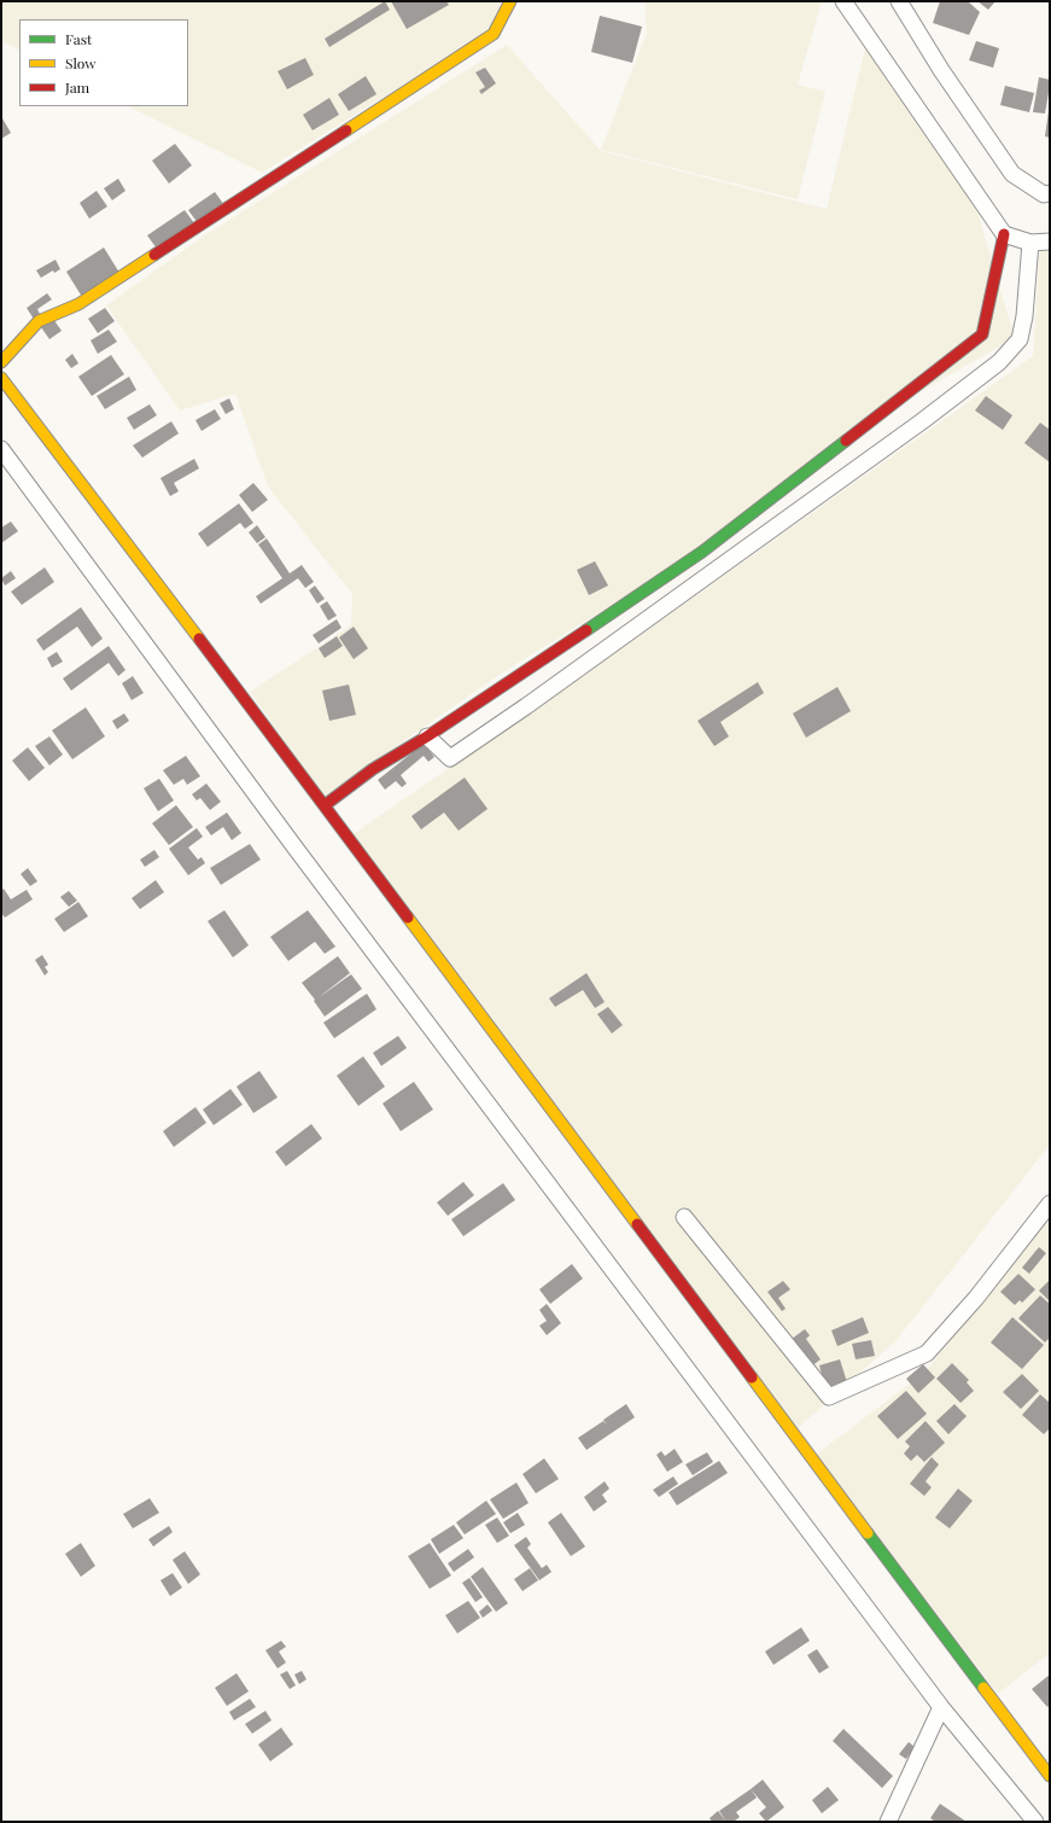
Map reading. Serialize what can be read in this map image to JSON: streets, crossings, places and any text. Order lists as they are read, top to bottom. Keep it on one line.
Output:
{"legend":["Fast","Slow","Jam"]}
